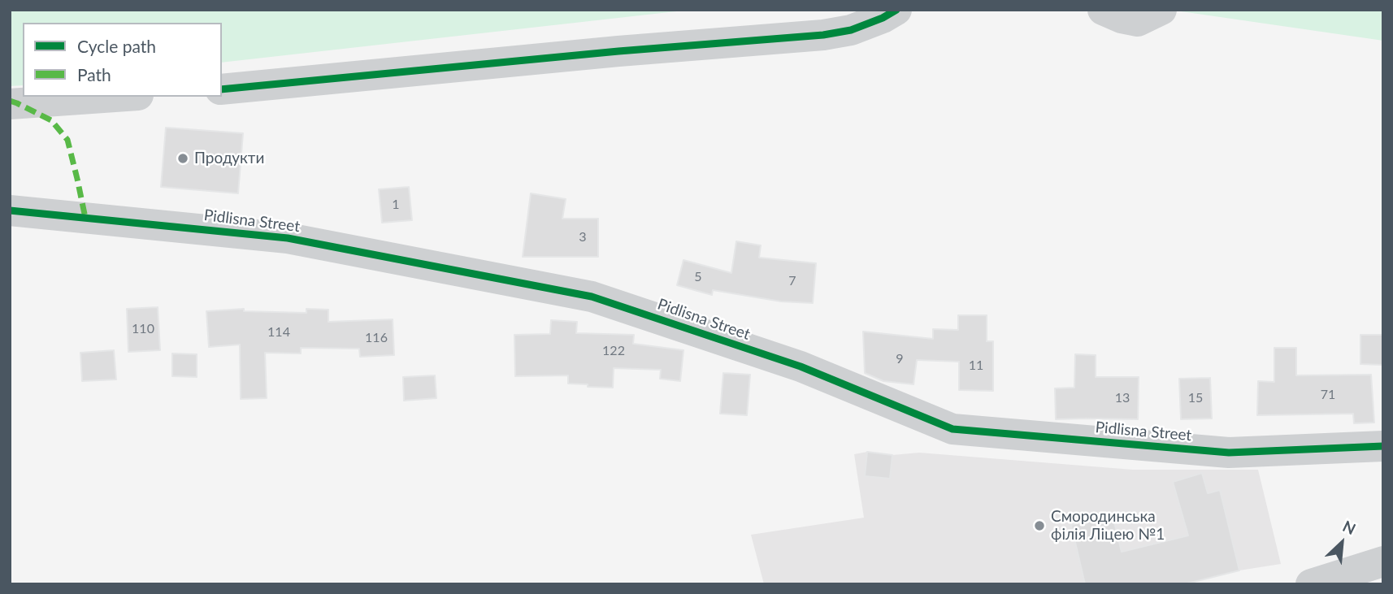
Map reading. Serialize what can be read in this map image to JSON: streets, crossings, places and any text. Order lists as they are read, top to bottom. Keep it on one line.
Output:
{"streets":{"street":["Pidlisna Street"]},"places":["Продукти","Смородинська філія Ліцею №1"],"house_numbers":["1","3","5","7","110","114","116","122","9","11","71","13","15"],"legend":["Cycle path","Path"],"north":"top right"}
